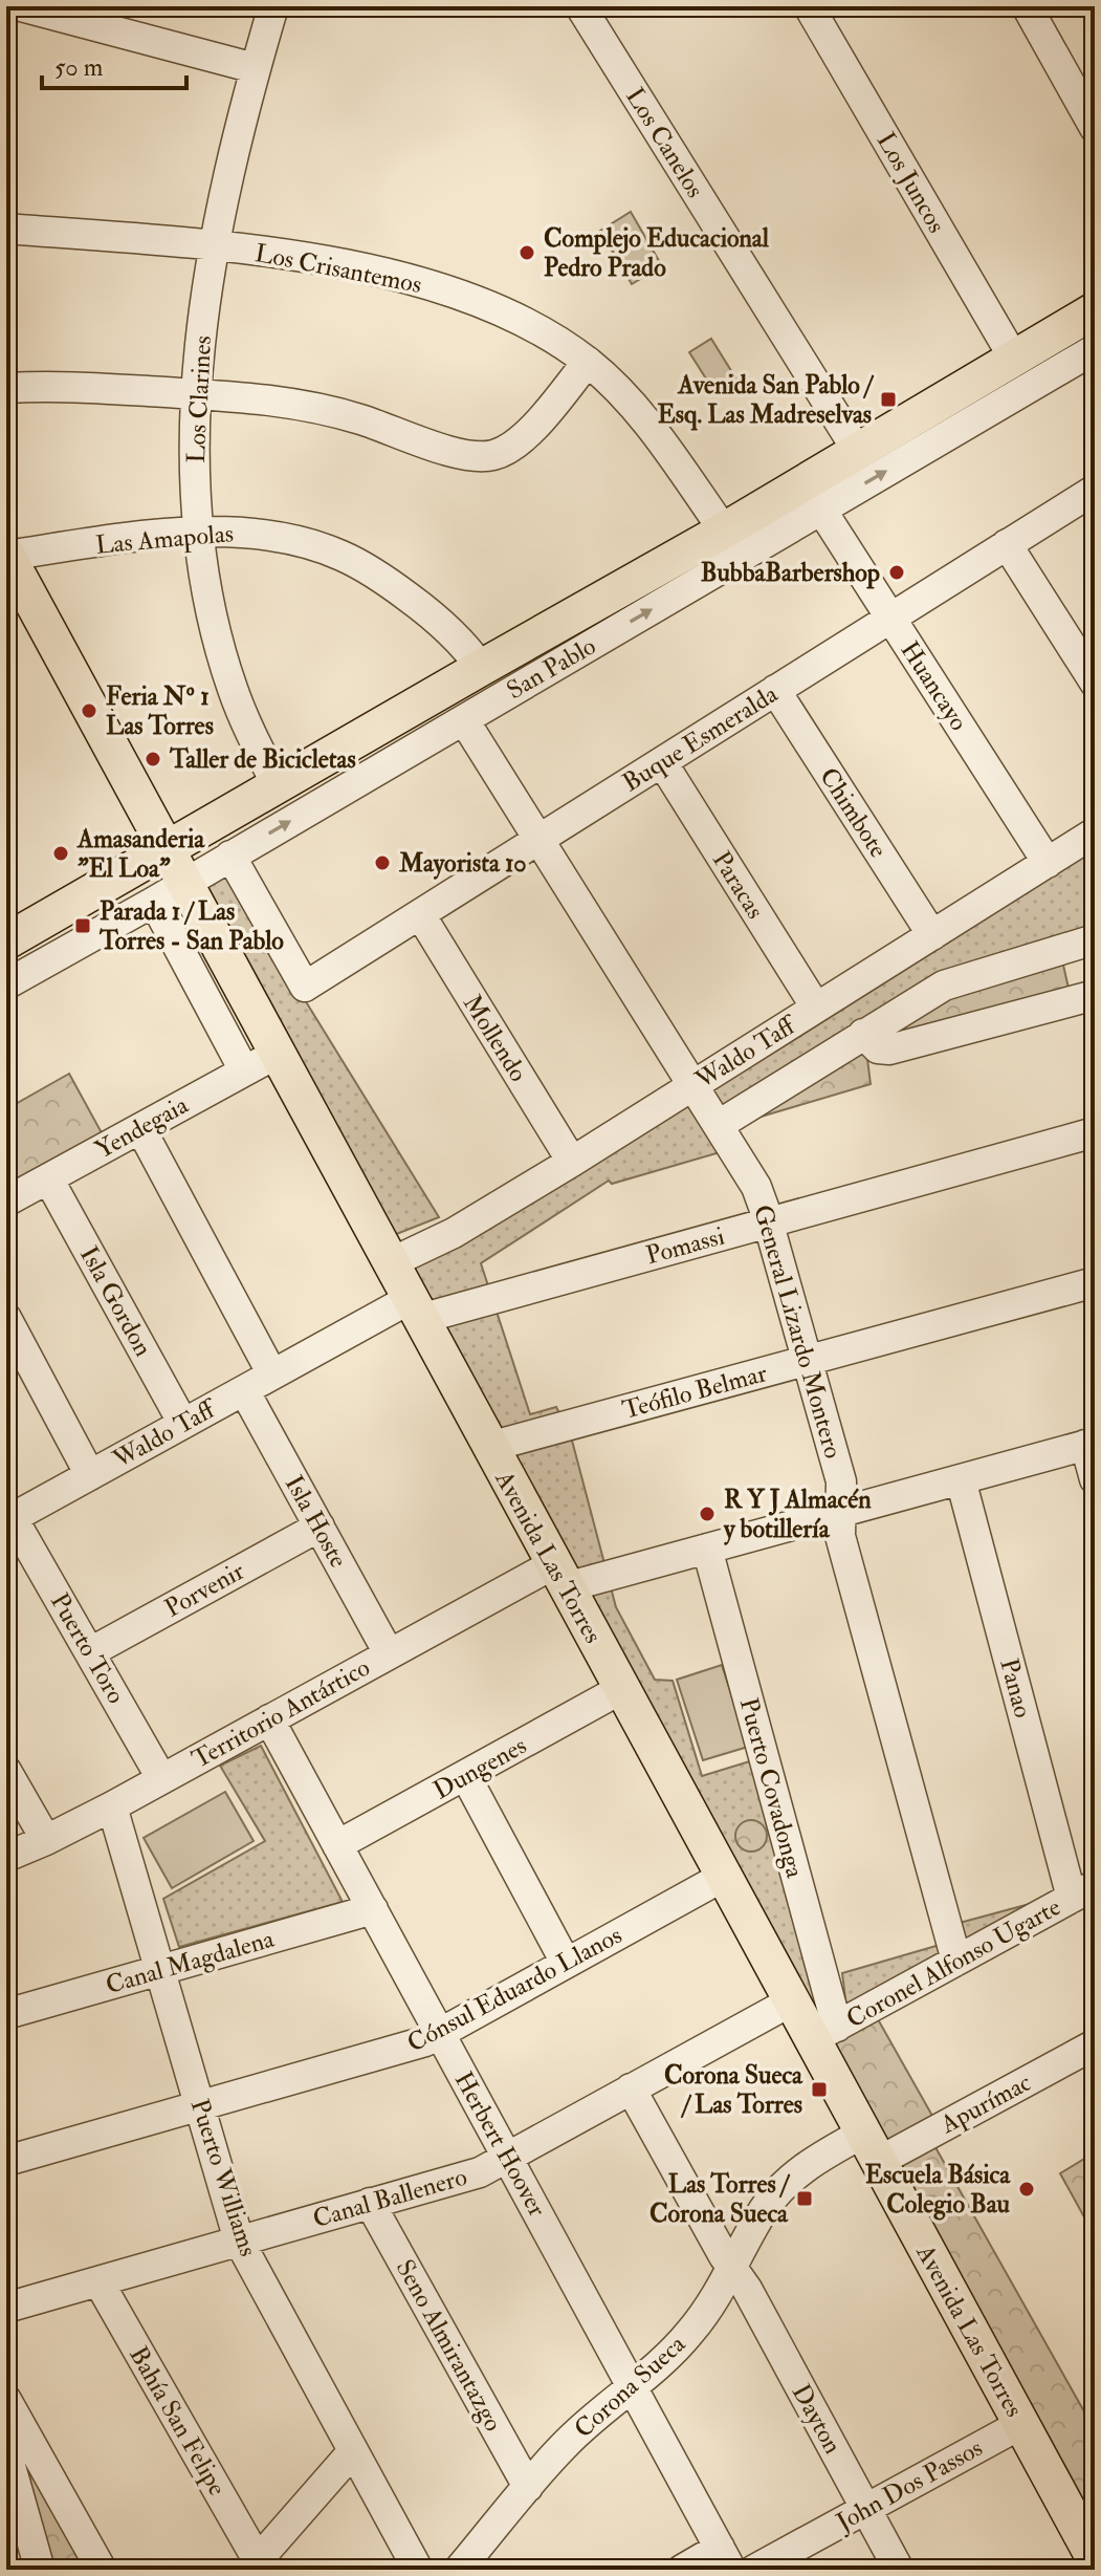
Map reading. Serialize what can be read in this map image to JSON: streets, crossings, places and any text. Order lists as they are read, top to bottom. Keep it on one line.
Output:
{"streets":{"main road":["San Pablo","Avenida Las Torres"],"street":["Los Canelos","Los Juncos","Los Crisantemos","Los Clarines","Las Amapolas","Huancayo","Buque Esmeralda","Chimbote","Paracas","Mollendo","Waldo Taff","Yendegaia","Pomassi","Isla Gordon","General Lizardo Montero","Teófilo Belmar","Isla Hoste","Porvenir","Puerto Toro","Panao","Territorio Antártico","Dungenes","Puerto Covadonga","Canal Magdalena","Coronel Alfonso Ugarte","Cónsul Eduardo Llanos","Apurímac","Herbert Hoover","Puerto Williams","Canal Ballenero","Seno Almirantazgo","Corona Sueca","Dayton","Bahía San Felipe","John Dos Passos"]},"crossings":[["Los Canelos","San Pablo"],["Los Juncos","San Pablo"],["Los Crisantemos","Los Clarines"],["Los Crisantemos","San Pablo"],["Los Clarines","Las Amapolas"],["Los Clarines","San Pablo"],["Las Amapolas","San Pablo"],["Las Amapolas","Avenida Las Torres"],["San Pablo","Huancayo"],["San Pablo","Buque Esmeralda"],["San Pablo","General Lizardo Montero"],["San Pablo","Avenida Las Torres"],["Huancayo","Buque Esmeralda"],["Huancayo","Waldo Taff"],["Buque Esmeralda","Chimbote"],["Buque Esmeralda","Paracas"],["Buque Esmeralda","Mollendo"],["Buque Esmeralda","General Lizardo Montero"],["Chimbote","Waldo Taff"],["Paracas","Waldo Taff"],["Mollendo","Waldo Taff"],["Waldo Taff","Pomassi"],["Waldo Taff","Isla Gordon"],["Waldo Taff","General Lizardo Montero"],["Waldo Taff","Isla Hoste"],["Waldo Taff","Avenida Las Torres"],["Waldo Taff","Puerto Toro"],["Yendegaia","Isla Gordon"],["Yendegaia","Avenida Las Torres"],["Pomassi","General Lizardo Montero"],["Pomassi","Avenida Las Torres"],["General Lizardo Montero","Teófilo Belmar"],["General Lizardo Montero","Territorio Antártico"],["General Lizardo Montero","Coronel Alfonso Ugarte"],["Teófilo Belmar","Avenida Las Torres"],["Isla Hoste","Porvenir"],["Isla Hoste","Territorio Antártico"],["Avenida Las Torres","Territorio Antártico"],["Avenida Las Torres","Dungenes"],["Avenida Las Torres","Puerto Covadonga"],["Avenida Las Torres","Coronel Alfonso Ugarte"],["Avenida Las Torres","Cónsul Eduardo Llanos"],["Avenida Las Torres","Apurímac"],["Avenida Las Torres","Canal Ballenero"],["Avenida Las Torres","Corona Sueca"],["Avenida Las Torres","John Dos Passos"],["Porvenir","Puerto Toro"],["Puerto Toro","Territorio Antártico"],["Panao","Territorio Antártico"],["Panao","Coronel Alfonso Ugarte"],["Territorio Antártico","Puerto Covadonga"],["Territorio Antártico","Herbert Hoover"],["Territorio Antártico","Puerto Williams"],["Dungenes","Herbert Hoover"],["Puerto Covadonga","Coronel Alfonso Ugarte"],["Canal Magdalena","Herbert Hoover"],["Canal Magdalena","Puerto Williams"],["Cónsul Eduardo Llanos","Herbert Hoover"],["Cónsul Eduardo Llanos","Puerto Williams"],["Apurímac","Corona Sueca"],["Herbert Hoover","Canal Ballenero"],["Herbert Hoover","Corona Sueca"],["Puerto Williams","Canal Ballenero"],["Canal Ballenero","Seno Almirantazgo"],["Canal Ballenero","Bahía San Felipe"],["Seno Almirantazgo","Corona Sueca"],["Corona Sueca","Dayton"],["Dayton","John Dos Passos"]],"places":{"other":["Complejo Educacional Pedro Prado","BubbaBarbershop","Feria Nº 1 Las Torres","Taller de Bicicletas","Amasanderia \"El Loa\"","Mayorista 10","R Y J Almacén y botillería","Escuela Básica Colegio Bau"],"transit":["Avenida San Pablo / Esq. Las Madreselvas","Parada 1 / Las Torres - San Pablo","Corona Sueca / Las Torres","Las Torres / Corona Sueca"]},"scale_bar":"50 m"}
